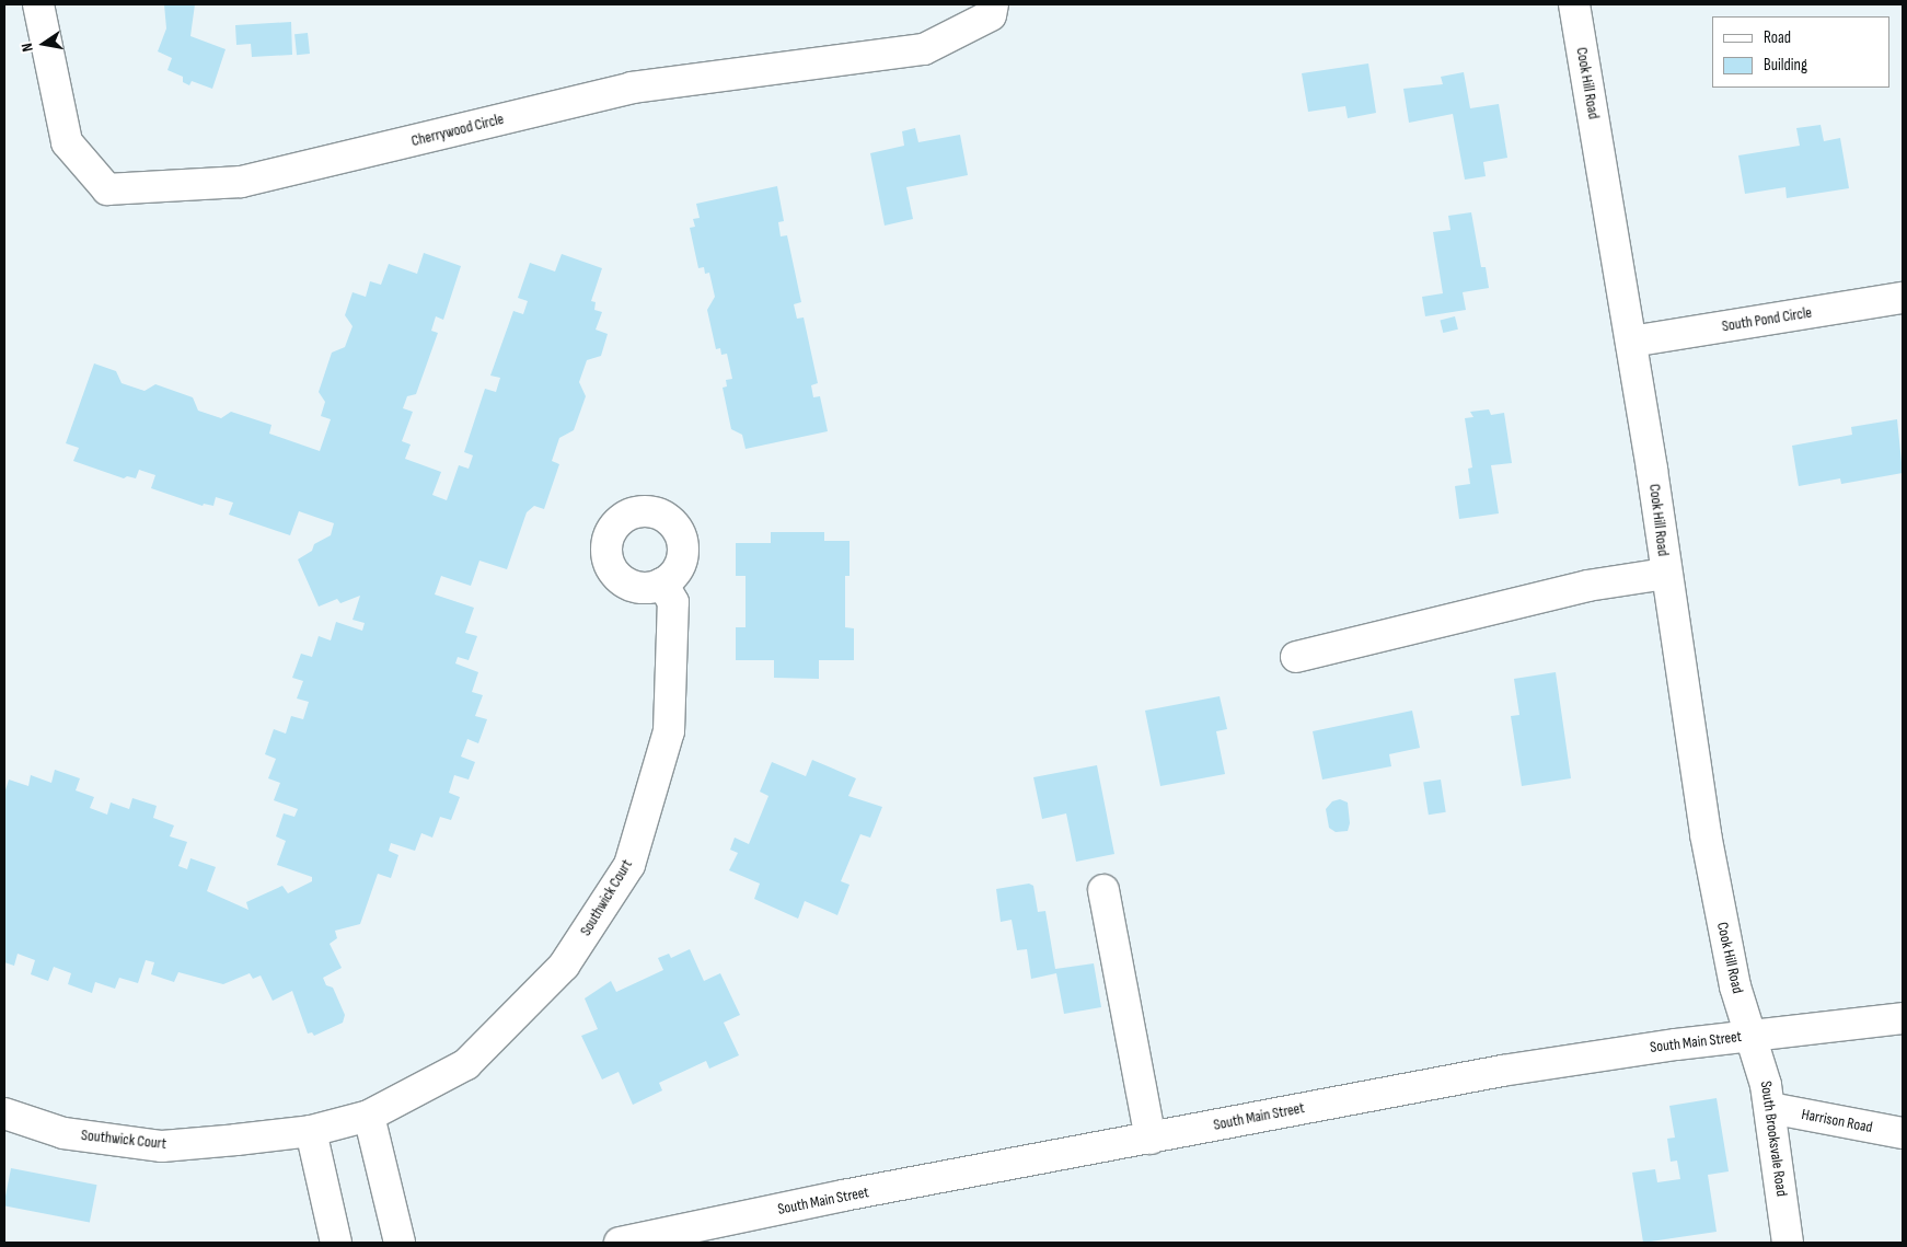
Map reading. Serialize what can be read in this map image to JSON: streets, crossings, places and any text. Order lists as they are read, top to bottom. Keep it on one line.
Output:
{"streets":{"main road":["Cook Hill Road","Cherrywood Circle","South Pond Circle","Southwick Court","South Main Street","Harrison Road","South Brooksvale Road"]},"crossings":[["Cook Hill Road","South Pond Circle"],["Cook Hill Road","South Main Street"],["Cook Hill Road","South Brooksvale Road"],["South Main Street","South Brooksvale Road"],["Harrison Road","South Brooksvale Road"]],"legend":["Road","Building"],"north":"left"}
